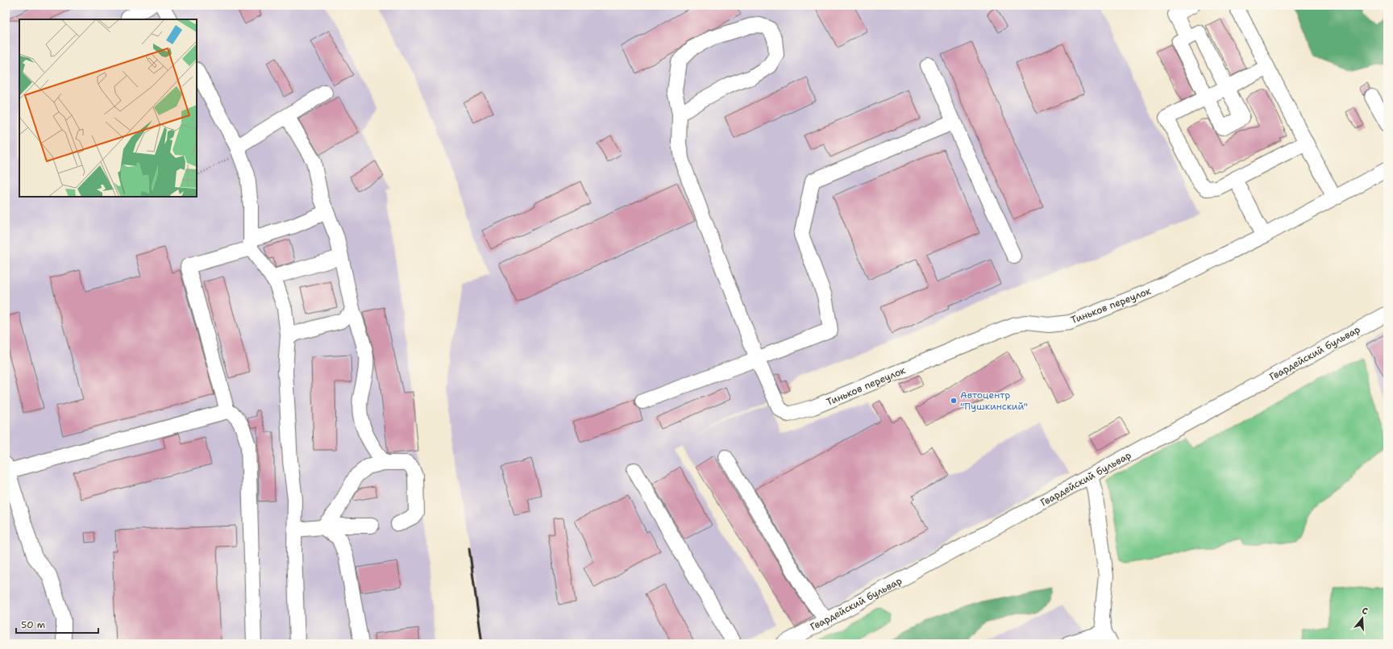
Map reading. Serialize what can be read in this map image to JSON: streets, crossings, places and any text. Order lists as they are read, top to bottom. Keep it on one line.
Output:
{"streets":{"street":["Тиньков переулок","Гвардейский бульвар"]},"places":["Автоцентр \"Пушкинский\""],"scale_bar":"50 m","north":"top"}
